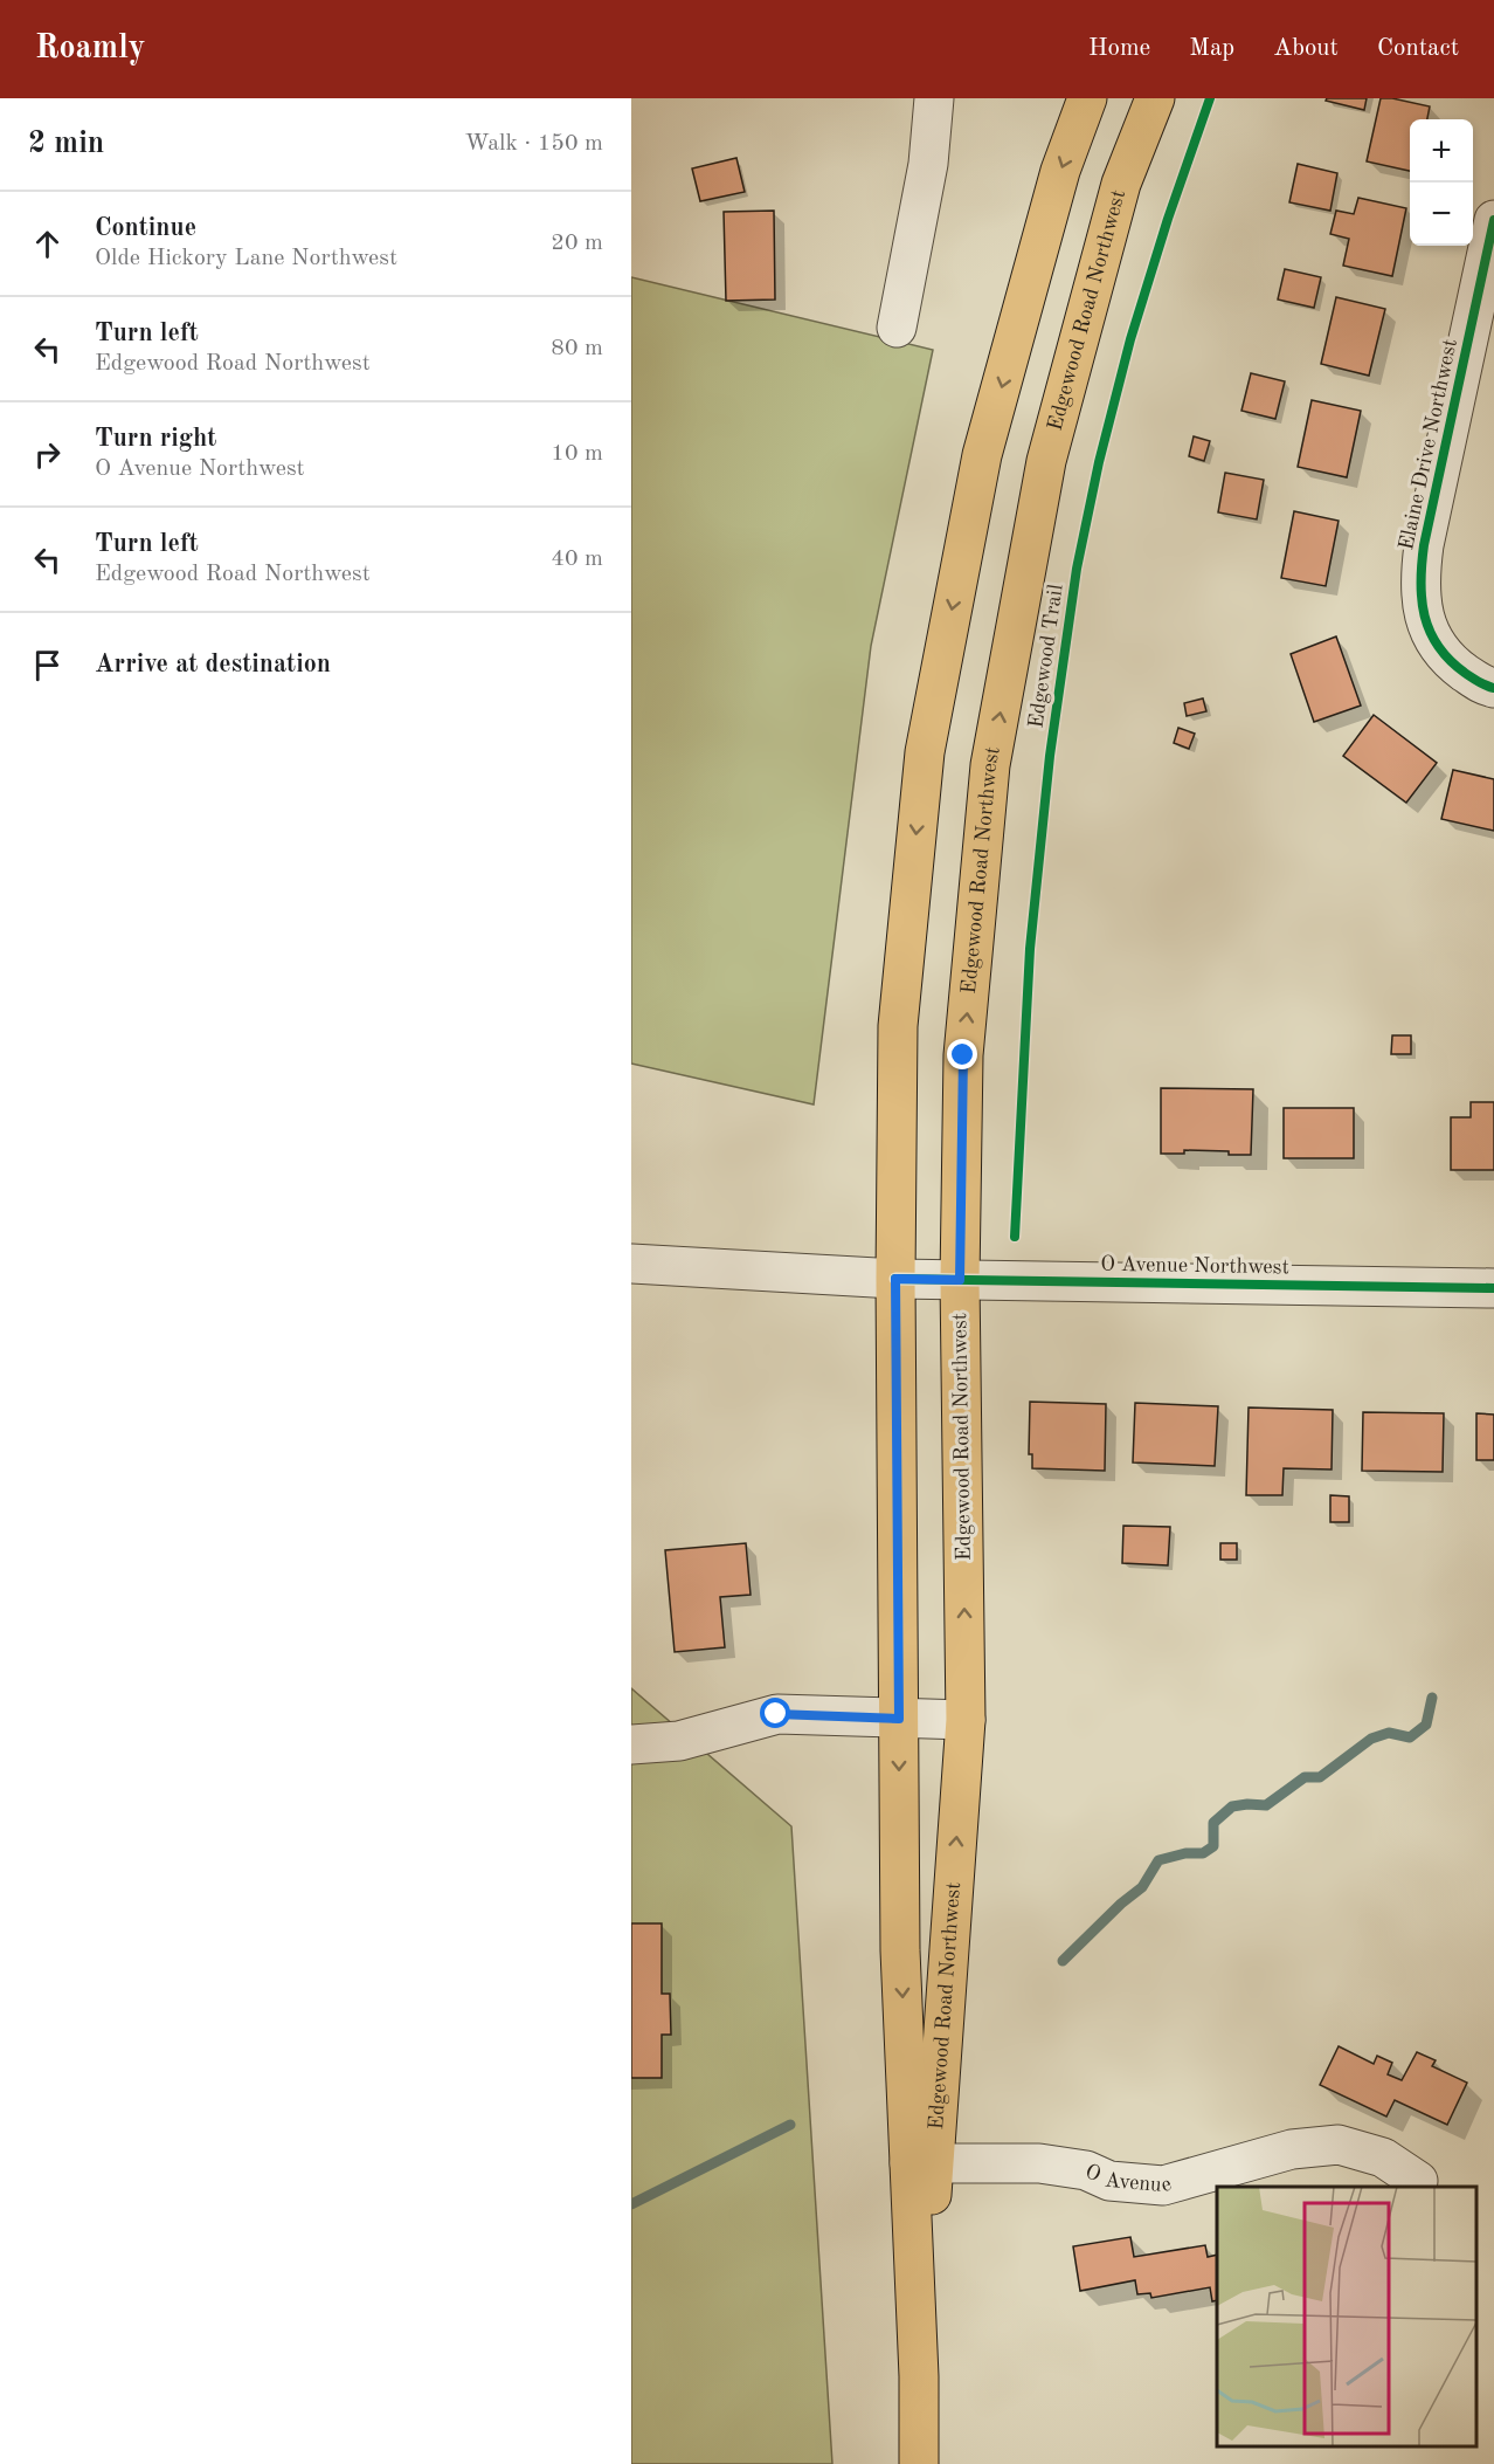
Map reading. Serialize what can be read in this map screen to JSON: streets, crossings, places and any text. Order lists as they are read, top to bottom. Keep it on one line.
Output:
{"streets":{"main road":["Edgewood Road Northwest"],"street":["Elaine Drive Northwest","O Avenue Northwest","O Avenue"],"cycle path":["Edgewood Trail"]},"crossings":[["Edgewood Road Northwest","O Avenue Northwest"],["Edgewood Road Northwest","O Avenue"]],"page":{"header":"Roamly","nav":["Home","Map","About","Contact"],"heading":["2 min","Walk · 150 m"],"map_buttons":["+","−"],"list":[["Continue","Olde Hickory Lane Northwest","20 m"],["Turn left","Edgewood Road Northwest","80 m"],["Turn right","O Avenue Northwest","10 m"],["Turn left","Edgewood Road Northwest","40 m"],"Arrive at destination"]}}
